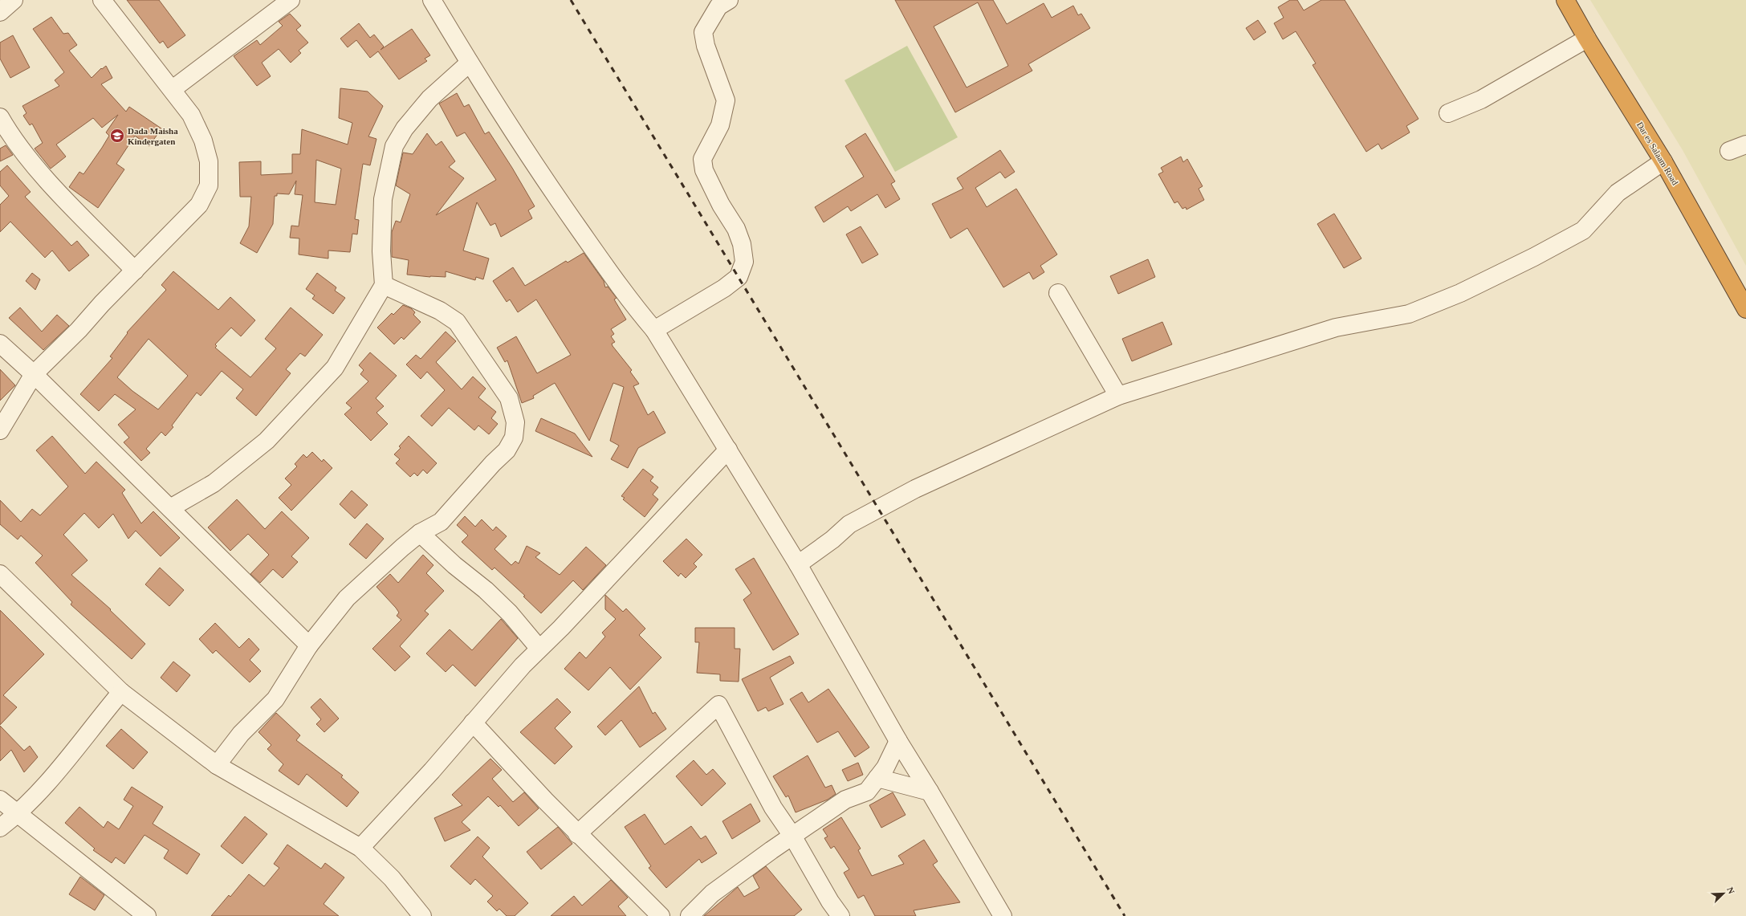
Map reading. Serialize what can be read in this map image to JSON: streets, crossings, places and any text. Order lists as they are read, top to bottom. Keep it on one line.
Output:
{"streets":{"highway":["Dar es Salaam Road"]},"places":{"school or university":["Dada Maisha Kindergaten"]},"north":"top right"}
